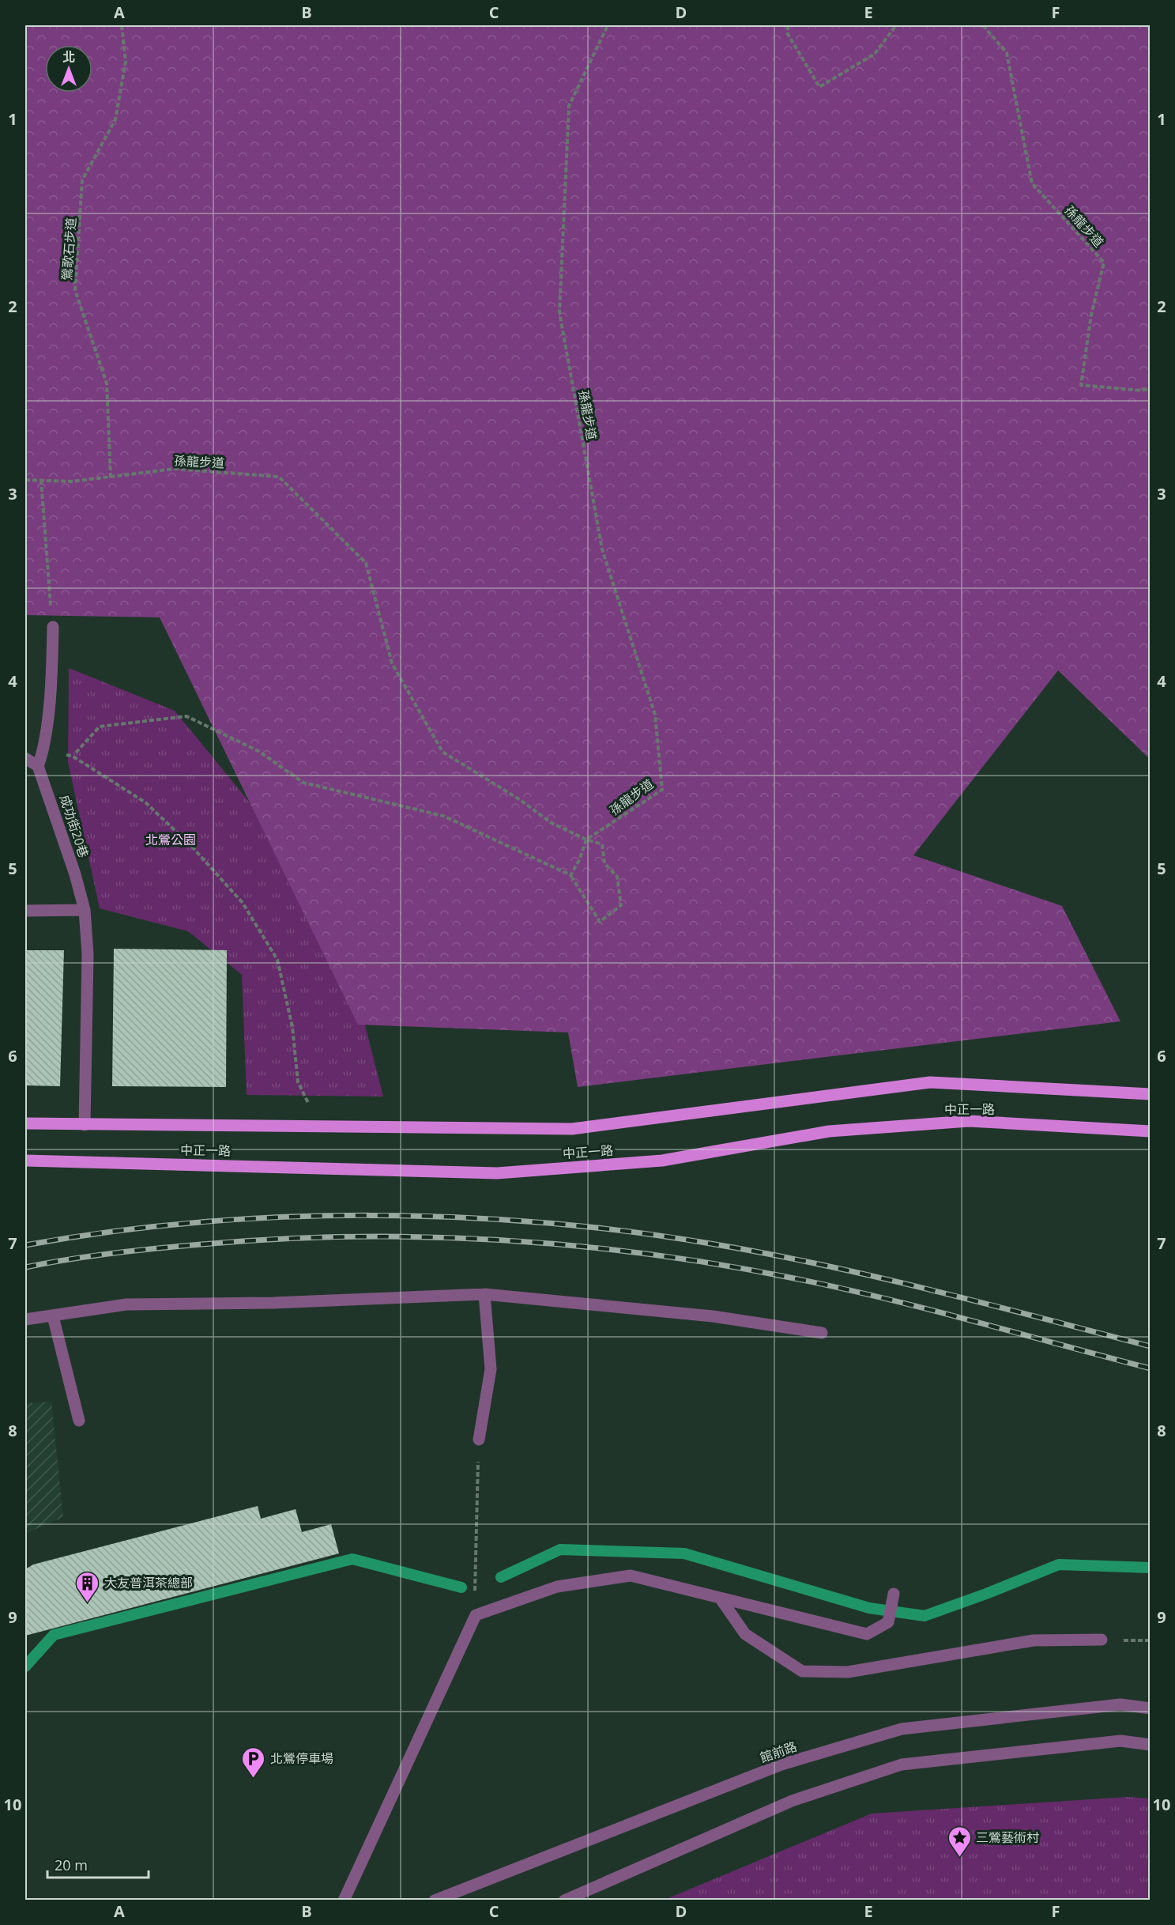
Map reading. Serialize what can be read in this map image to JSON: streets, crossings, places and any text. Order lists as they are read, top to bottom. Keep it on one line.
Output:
{"streets":{"main road":["中正一路"],"street":["成功街20巷","館前路"],"path":["孫龍步道","鶯歌石步道"]},"crossings":[["孫龍步道","鶯歌石步道"],["成功街20巷","中正一路"]],"parks":["北鶯公園"],"places":{"building":["大友普洱茶總部"],"parking":["北鶯停車場"],"place":["三鶯藝術村"]},"scale_bar":"20 m","north":"top","grid":{"columns":["A","B","C","D","E","F"],"rows":["1","2","3","4","5","6","7","8","9","10"]}}
